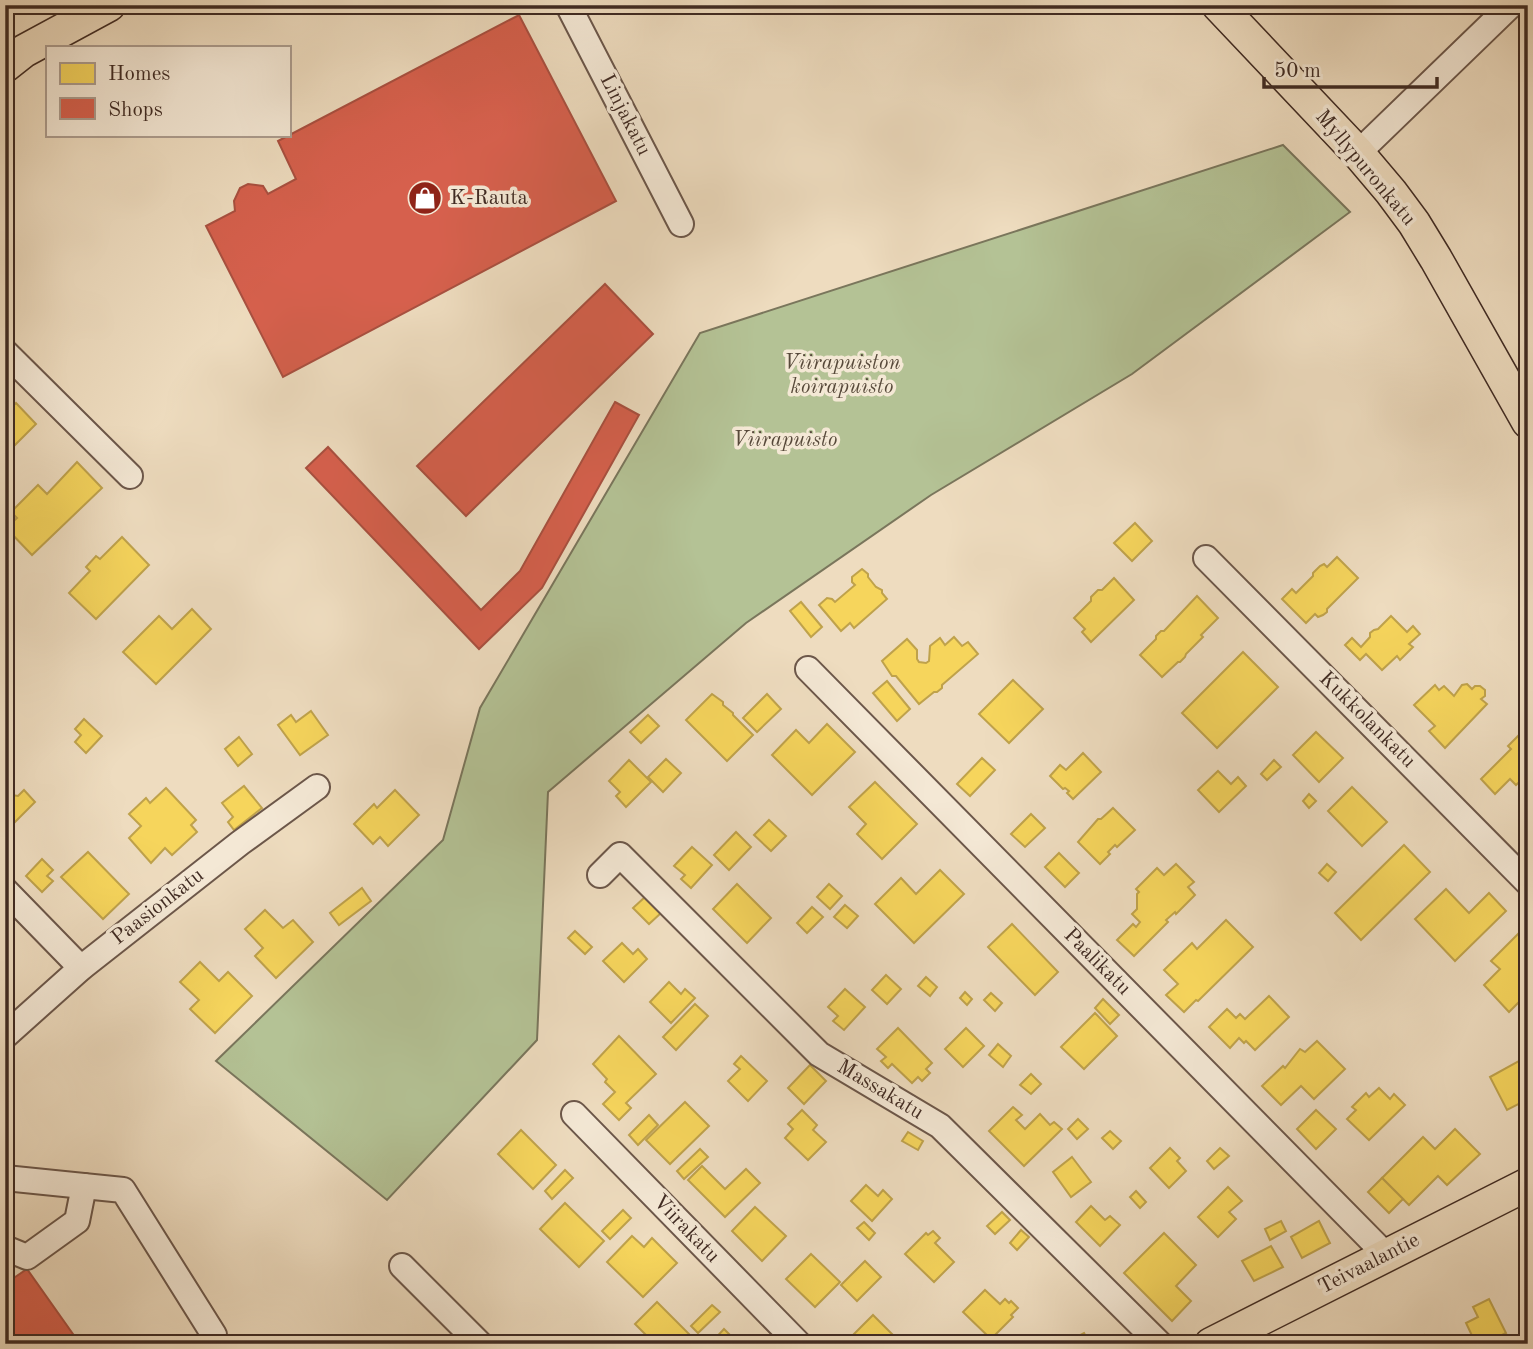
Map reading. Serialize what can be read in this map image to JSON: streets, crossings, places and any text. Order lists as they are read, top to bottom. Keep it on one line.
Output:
{"streets":{"main road":["Myllypuronkatu","Teivaalantie"],"street":["Linjakatu","Kukkolankatu","Paasionkatu","Paalikatu","Massakatu","Viirakatu"]},"crossings":[["Paalikatu","Teivaalantie"]],"parks":["Viirapuiston koirapuisto","Viirapuisto"],"places":{"shop":["K-Rauta"]},"legend":["Homes","Shops"],"scale_bar":"50 m"}
